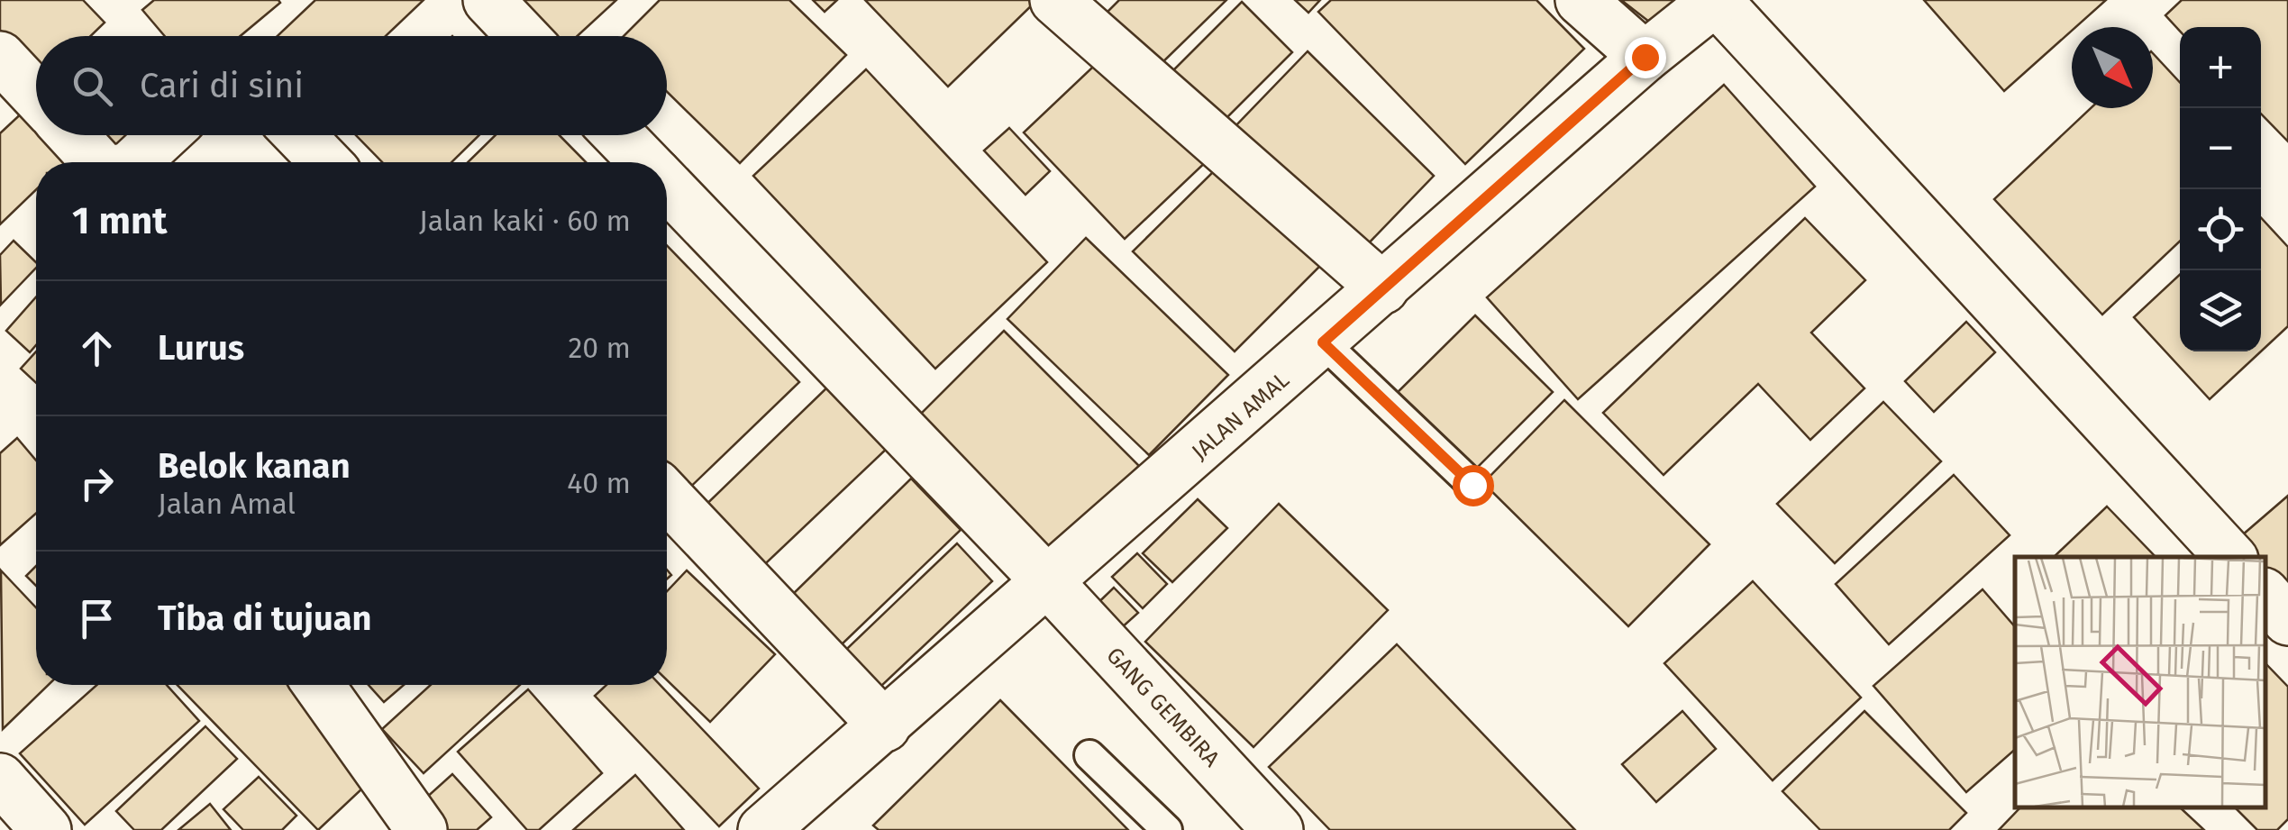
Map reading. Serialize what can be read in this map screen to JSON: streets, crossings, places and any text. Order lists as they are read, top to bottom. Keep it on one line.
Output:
{"streets":{"street":["JALAN AMAL","GANG GEMBIRA"]},"crossings":[["JALAN AMAL","GANG GEMBIRA"]],"north":"bottom right","page":{"map_buttons":["+","−"],"search":"Cari di sini","heading":["1 mnt","Jalan kaki · 60 m"],"list":[["Lurus","20 m"],["Belok kanan","Jalan Amal","40 m"],"Tiba di tujuan"]}}
